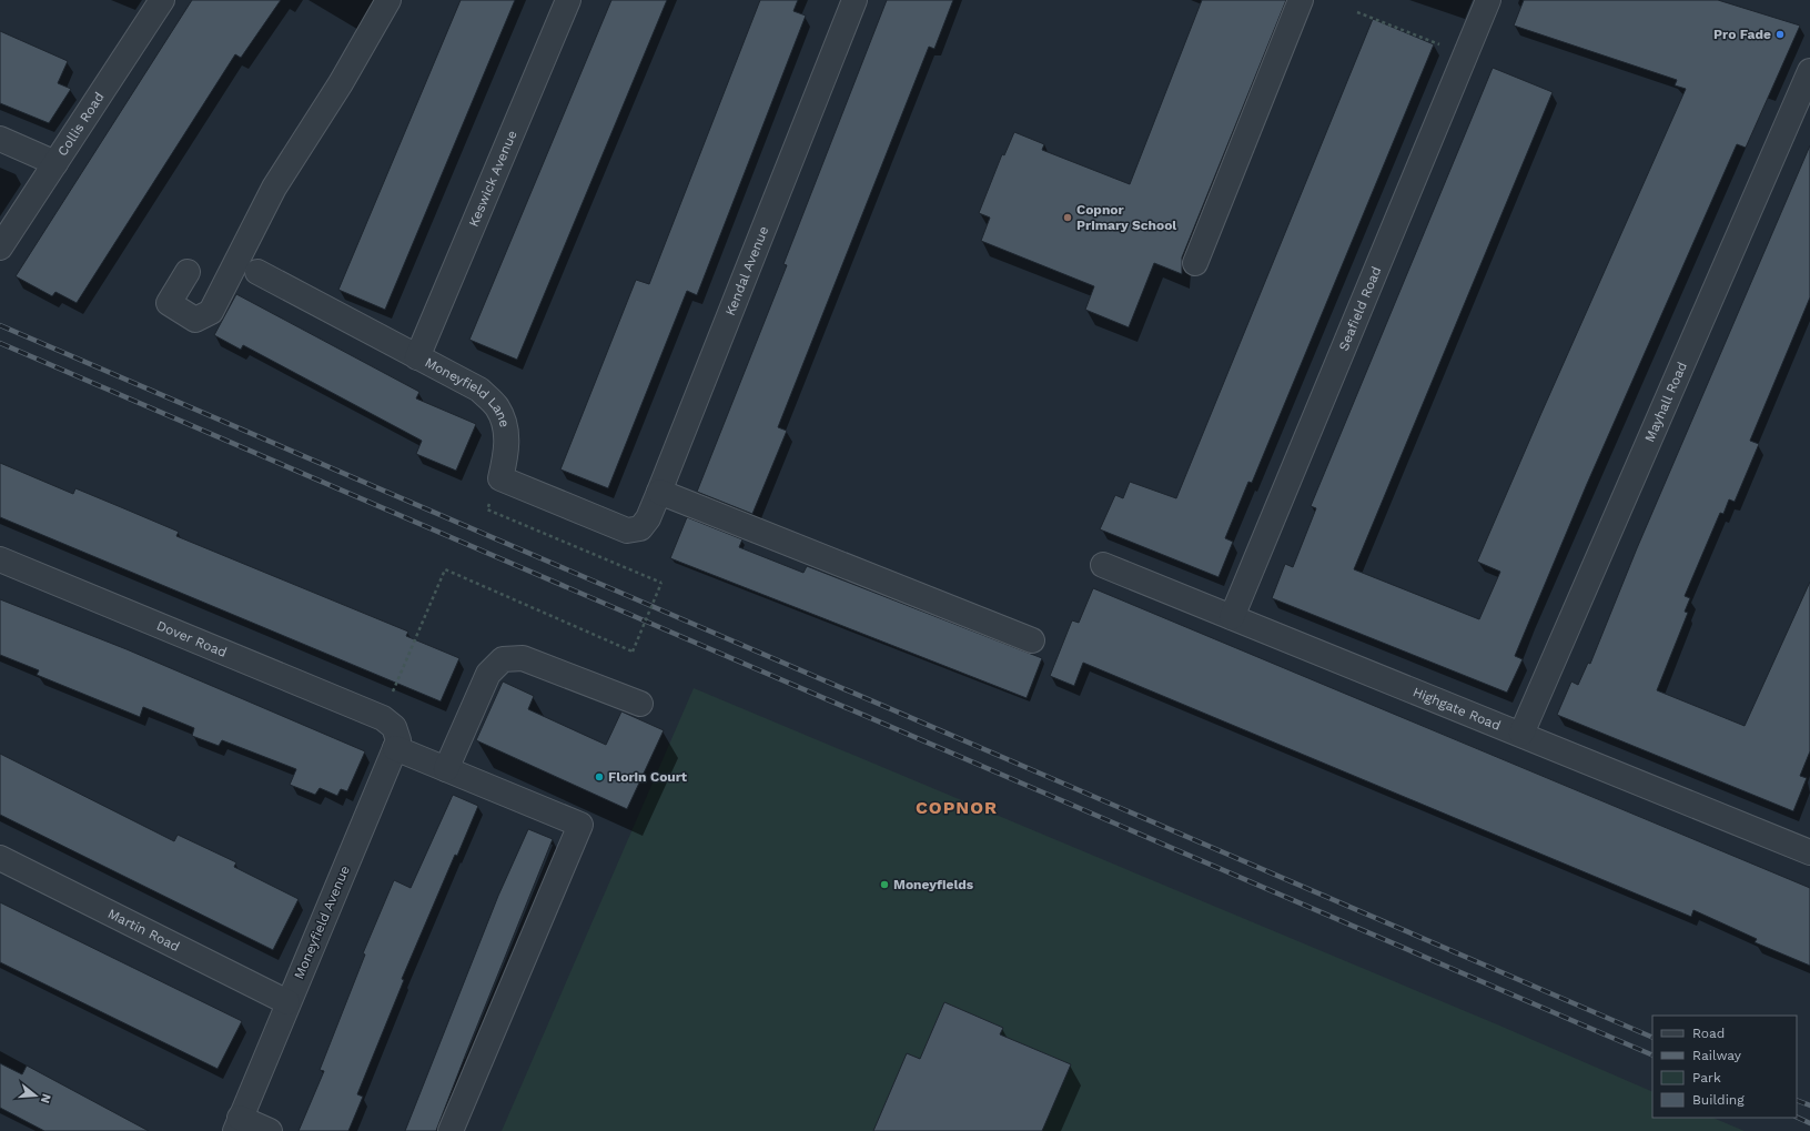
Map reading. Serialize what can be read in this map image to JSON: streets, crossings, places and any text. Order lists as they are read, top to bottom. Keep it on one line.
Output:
{"streets":{"street":["Collis Road","Keswick Avenue","Kendal Avenue","Seafield Road","Moneyfield Lane","Mayhall Road","Dover Road","Highgate Road","Moneyfield Avenue","Martin Road"]},"crossings":[["Keswick Avenue","Moneyfield Lane"],["Kendal Avenue","Moneyfield Lane"],["Seafield Road","Highgate Road"],["Mayhall Road","Highgate Road"],["Dover Road","Moneyfield Avenue"],["Moneyfield Avenue","Martin Road"]],"districts":["COPNOR"],"places":["Pro Fade","Copnor Primary School","Florin Court","Moneyfields"],"legend":["Road","Railway","Park","Building"],"north":"right"}
